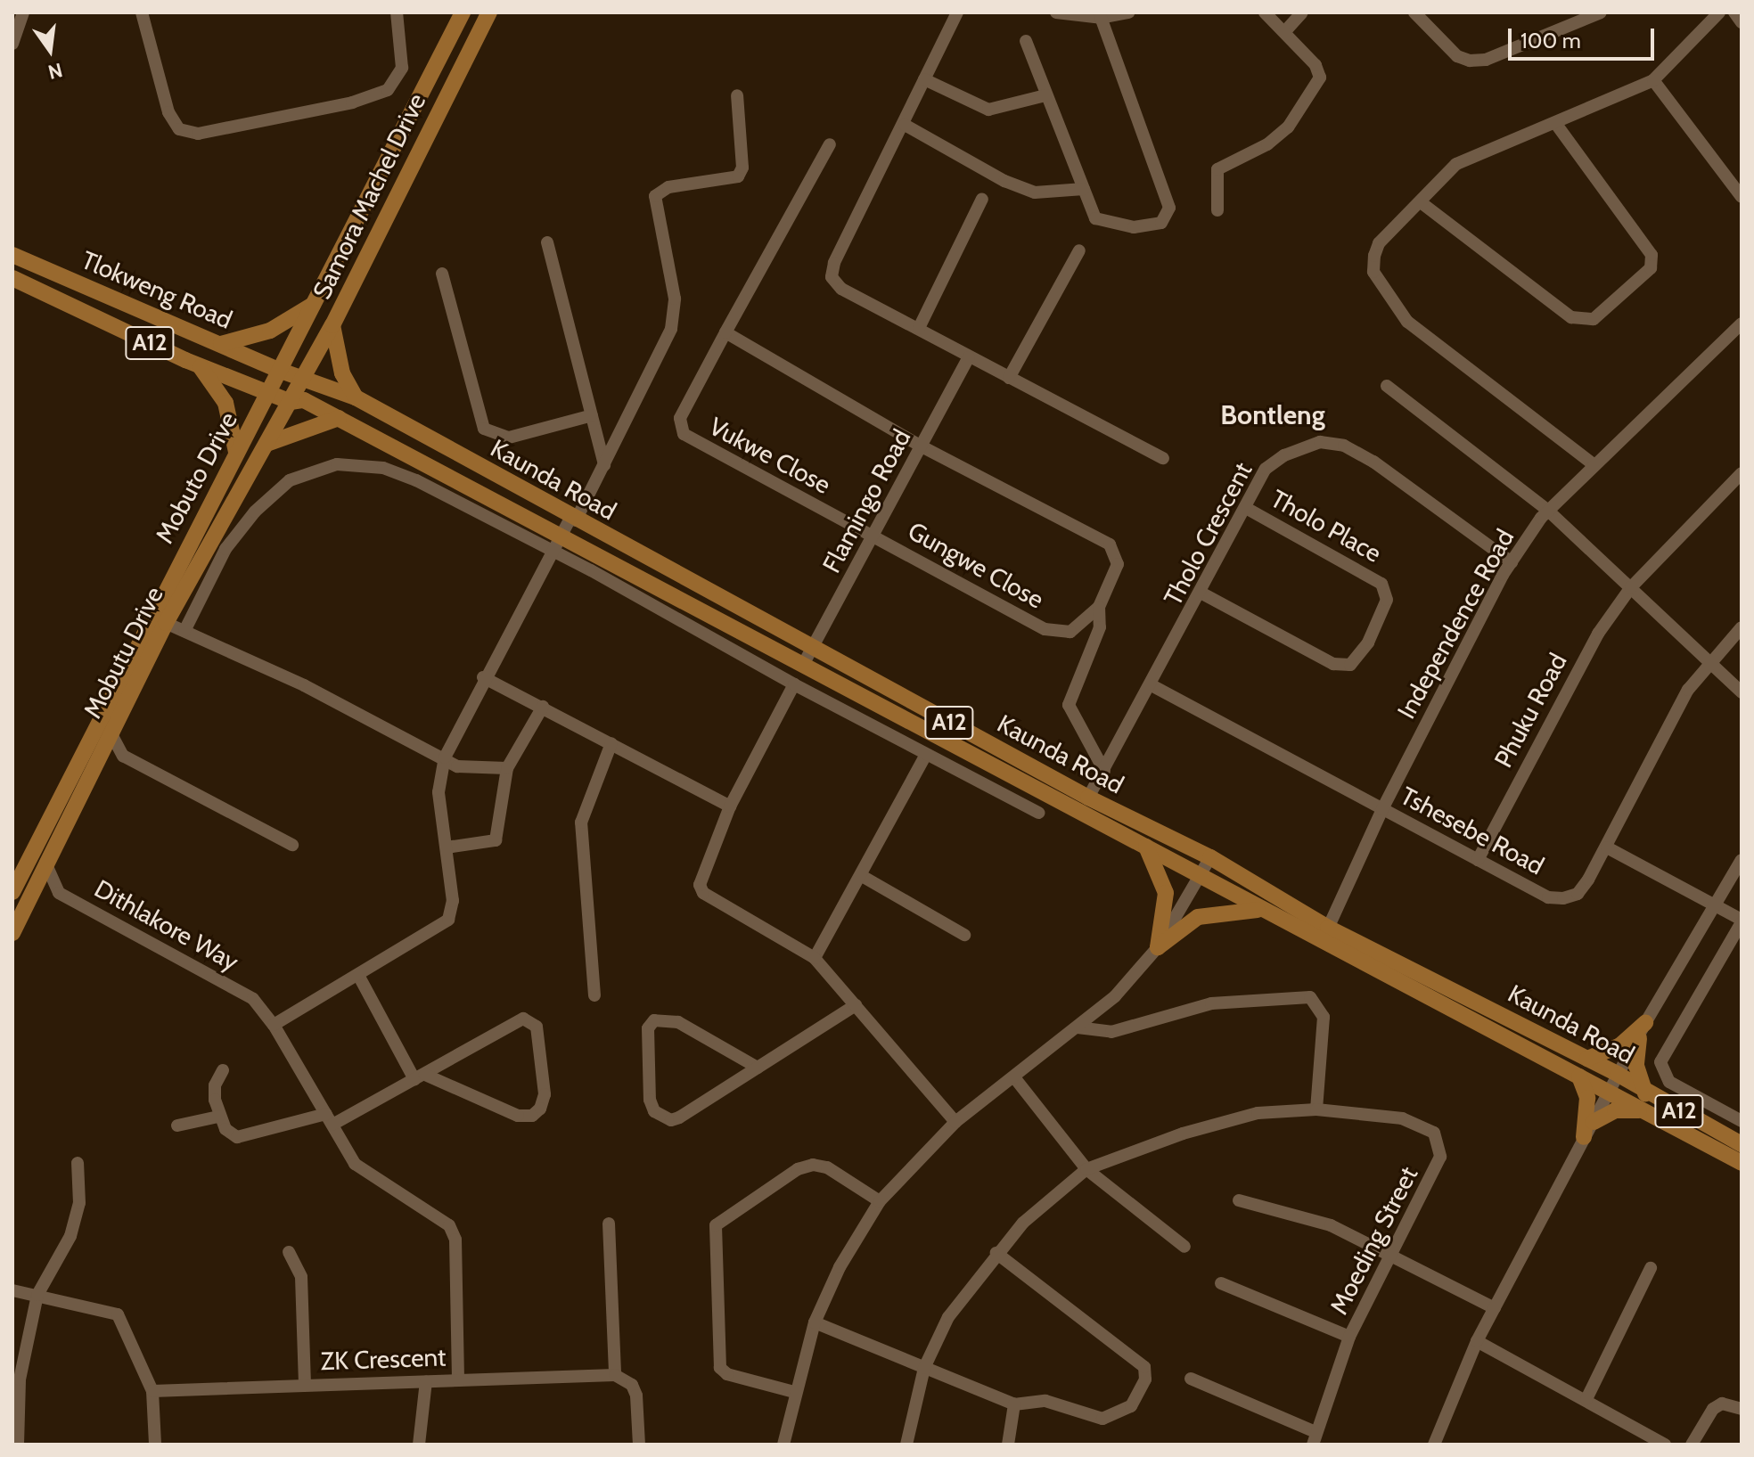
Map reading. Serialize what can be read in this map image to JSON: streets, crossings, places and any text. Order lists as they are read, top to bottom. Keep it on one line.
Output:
{"streets":{"main road":["Samora Machel Drive","Tlokweng Road","A12","Mobuto Drive","Kaunda Road","Mobutu Drive"],"street":["Vukwe Close","Flamingo Road","Tholo Place","Tholo Crescent","Gungwe Close","Independence Road","Phuku Road","Tshesebe Road","Dithlakore Way","Moeding Street","ZK Crescent"]},"crossings":[["Samora Machel Drive","Tlokweng Road"],["Samora Machel Drive","Kaunda Road"],["Samora Machel Drive","Mobutu Drive"],["Tlokweng Road","Mobuto Drive"],["Tlokweng Road","Kaunda Road"],["Tlokweng Road","Mobutu Drive"],["A12","Kaunda Road"],["A12","Flamingo Road"],["Vukwe Close","Flamingo Road"],["Vukwe Close","Gungwe Close"],["Kaunda Road","Flamingo Road"],["Kaunda Road","Tholo Crescent"],["Kaunda Road","Independence Road"],["Kaunda Road","Mobutu Drive"],["Flamingo Road","Gungwe Close"],["Tholo Place","Tholo Crescent"],["Tholo Crescent","Independence Road"],["Tholo Crescent","Tshesebe Road"],["Independence Road","Tshesebe Road"],["Mobutu Drive","Dithlakore Way"],["Phuku Road","Tshesebe Road"],["Dithlakore Way","ZK Crescent"]],"districts":["Bontleng"],"scale_bar":"100 m","north":"bottom"}
